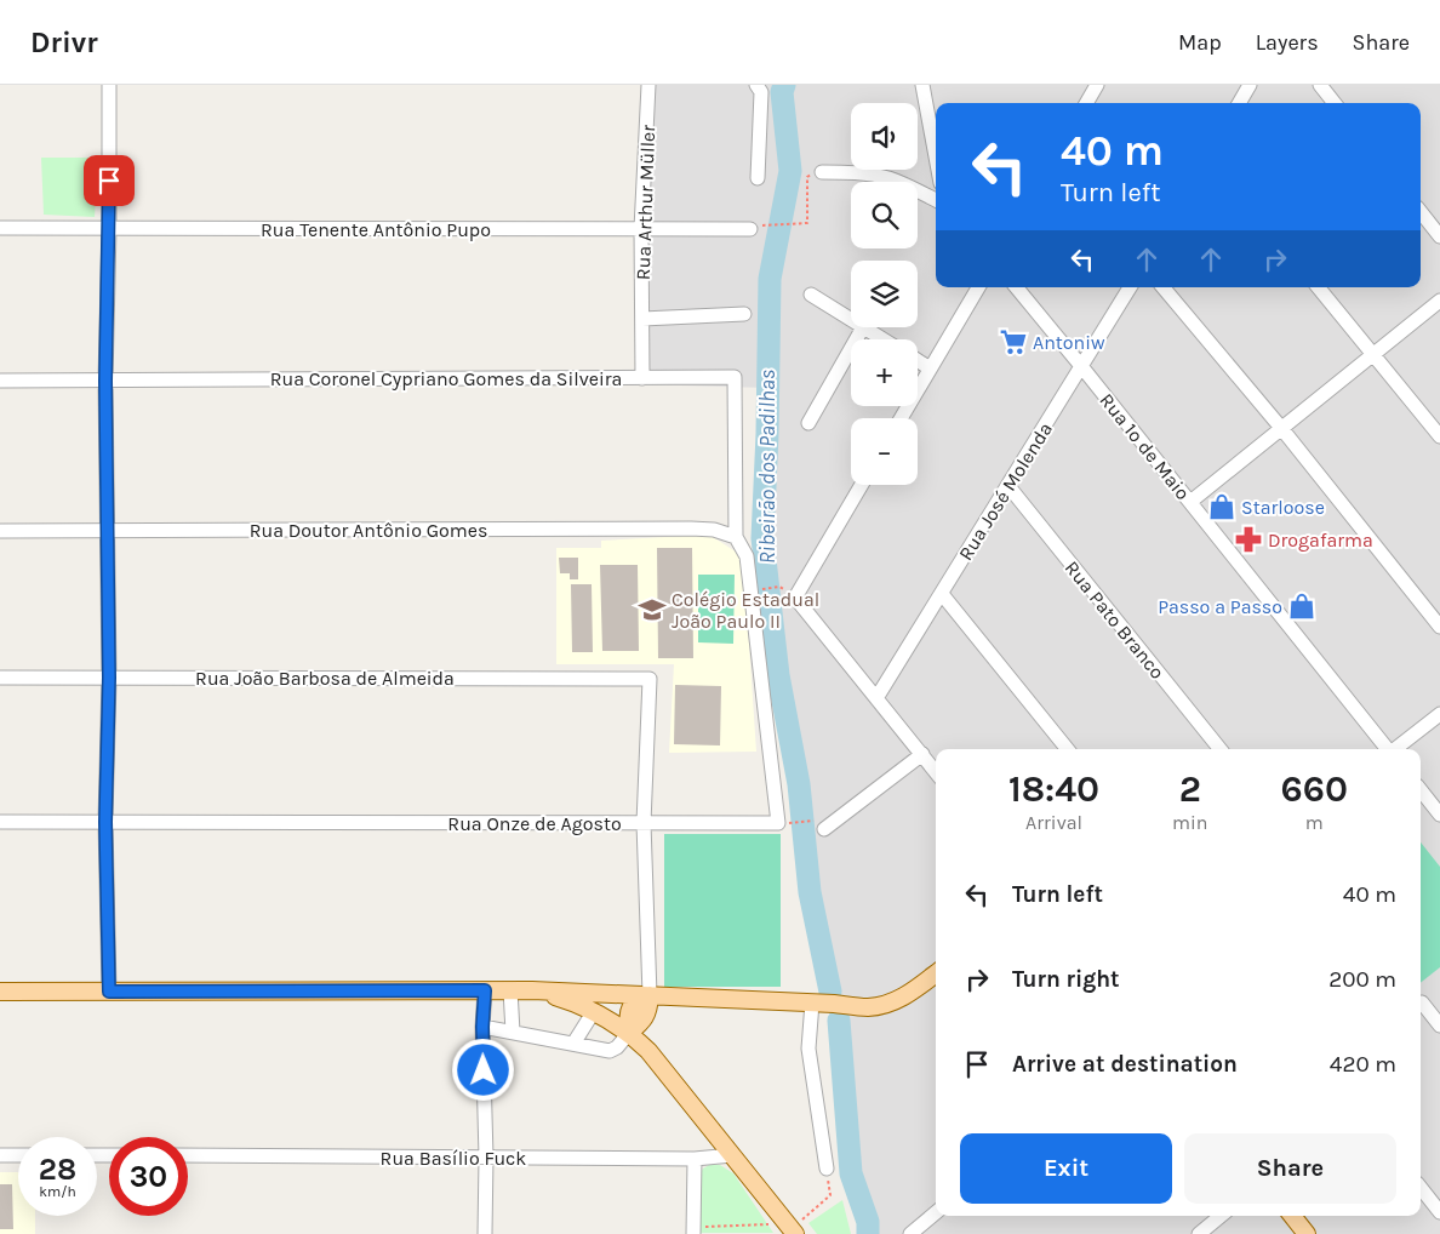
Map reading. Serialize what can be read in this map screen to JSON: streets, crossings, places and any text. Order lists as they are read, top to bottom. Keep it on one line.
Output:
{"streets":{"street":["Rua Arthur Müller","Rua Tenente Antônio Pupo","Rua Coronel Cypriano Gomes da Silveira","Rua 1º de Maio","Rua José Molenda","Rua Doutor Antônio Gomes","Rua Pato Branco","Rua João Barbosa de Almeida","Rua Onze de Agosto","Rua Basílio Fuck"]},"crossings":[["Rua Arthur Müller","Rua Tenente Antônio Pupo"],["Rua Arthur Müller","Rua Coronel Cypriano Gomes da Silveira"],["Rua Coronel Cypriano Gomes da Silveira","Rua Doutor Antônio Gomes"],["Rua Coronel Cypriano Gomes da Silveira","Rua Onze de Agosto"],["Rua 1º de Maio","Rua José Molenda"],["Rua José Molenda","Rua Pato Branco"],["Rua Doutor Antônio Gomes","Rua Onze de Agosto"],["Rua João Barbosa de Almeida","Rua Onze de Agosto"]],"water":["Ribeirão dos Padilhas"],"places":{"supermarket":["Antoniw"],"shop":["Starloose","Passo a Passo"],"pharmacy":["Drogafarma"],"school or university":["Colégio Estadual João Paulo II"]},"page":{"header":"Drivr","nav":["Map","Layers","Share"],"map_buttons":["+","−"],"turn":["40 m","Turn left"],"eta":["18:40","Arrival","2","min","660","m"],"list":[{"name":"Turn left","value":"40 m"},{"name":"Turn right","value":"200 m"},{"name":"Arrive at destination","value":"420 m"}],"buttons":["Exit","Share"],"speed":"28 km/h","limit":"30"}}
